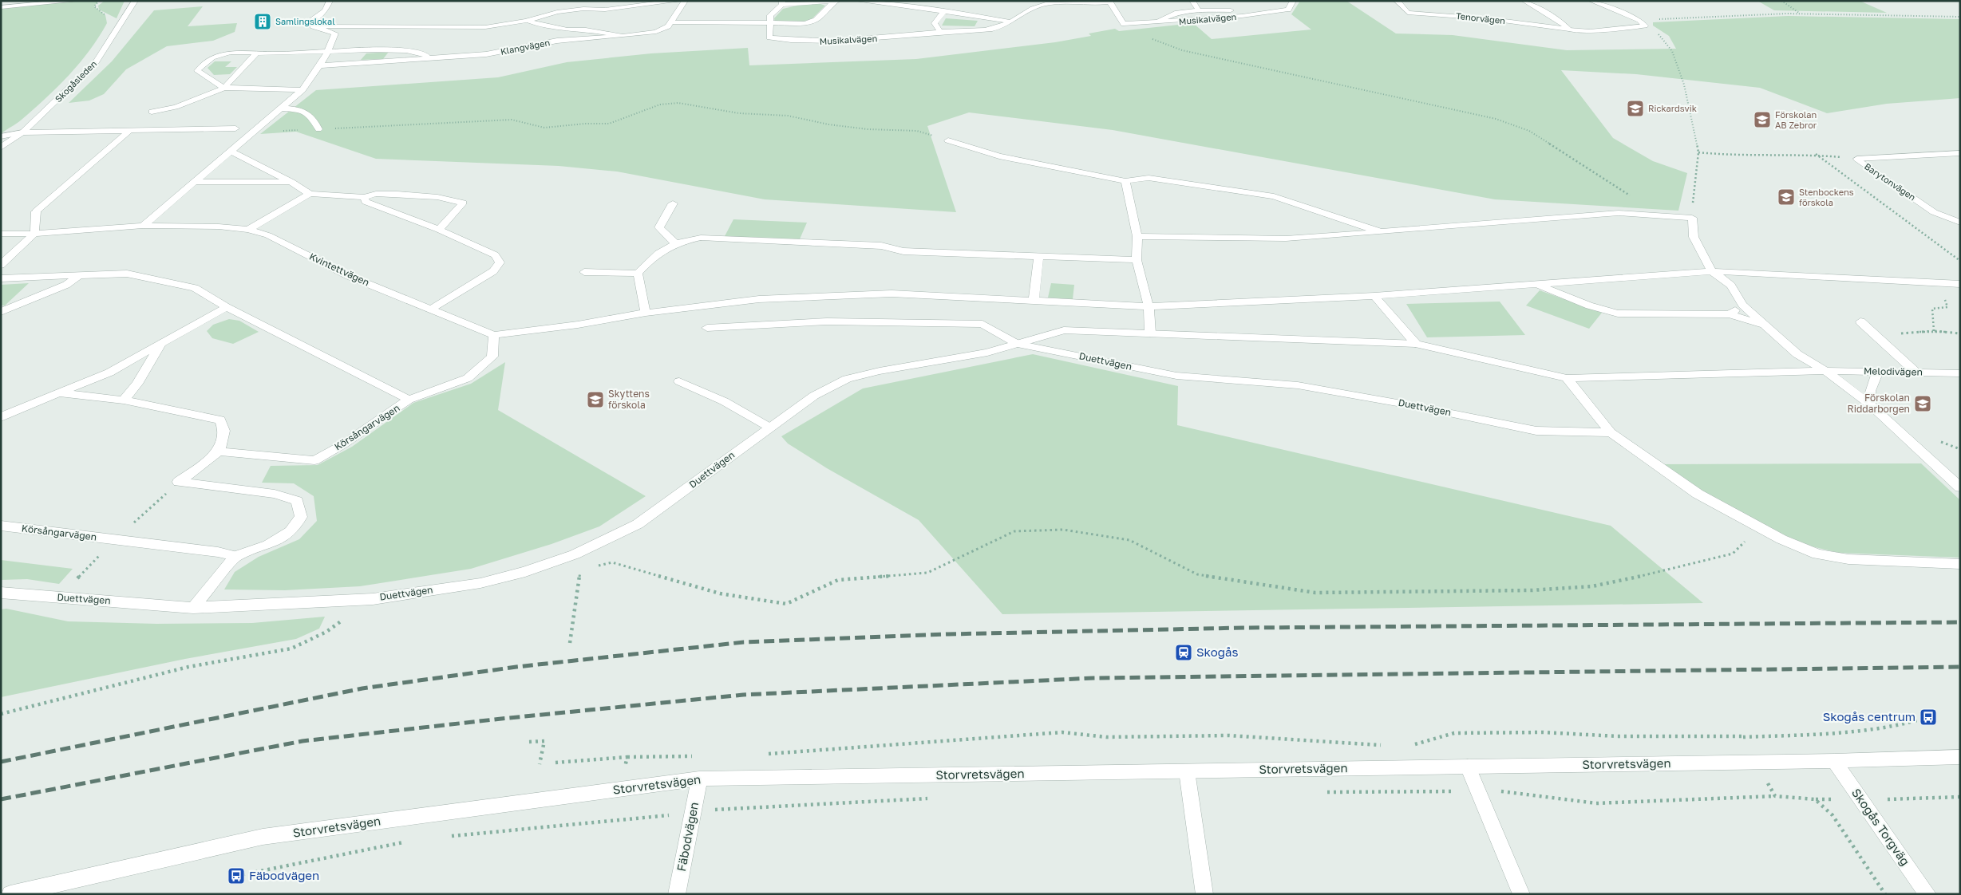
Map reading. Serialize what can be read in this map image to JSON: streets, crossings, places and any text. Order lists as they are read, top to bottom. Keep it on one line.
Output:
{"streets":{"street":["Tenorvägen","Musikalvägen","Klangvägen","Skogåsleden","Barytonvägen","Kvintettvägen","Duettvägen","Melodivägen","Körsångarvägen","Storvretsvägen","Skogås Torgväg","Fäbodvägen"]},"crossings":[["Duettvägen","Melodivägen"],["Storvretsvägen","Skogås Torgväg"],["Storvretsvägen","Fäbodvägen"]],"places":{"building":["Samlingslokal"],"school or university":["Rickardsvik","Förskolan AB Zebror","Stenbockens förskola","Skyttens förskola","Förskolan Riddarborgen"],"station":["Skogås"],"bus stop":["Skogås centrum","Fäbodvägen"]}}
